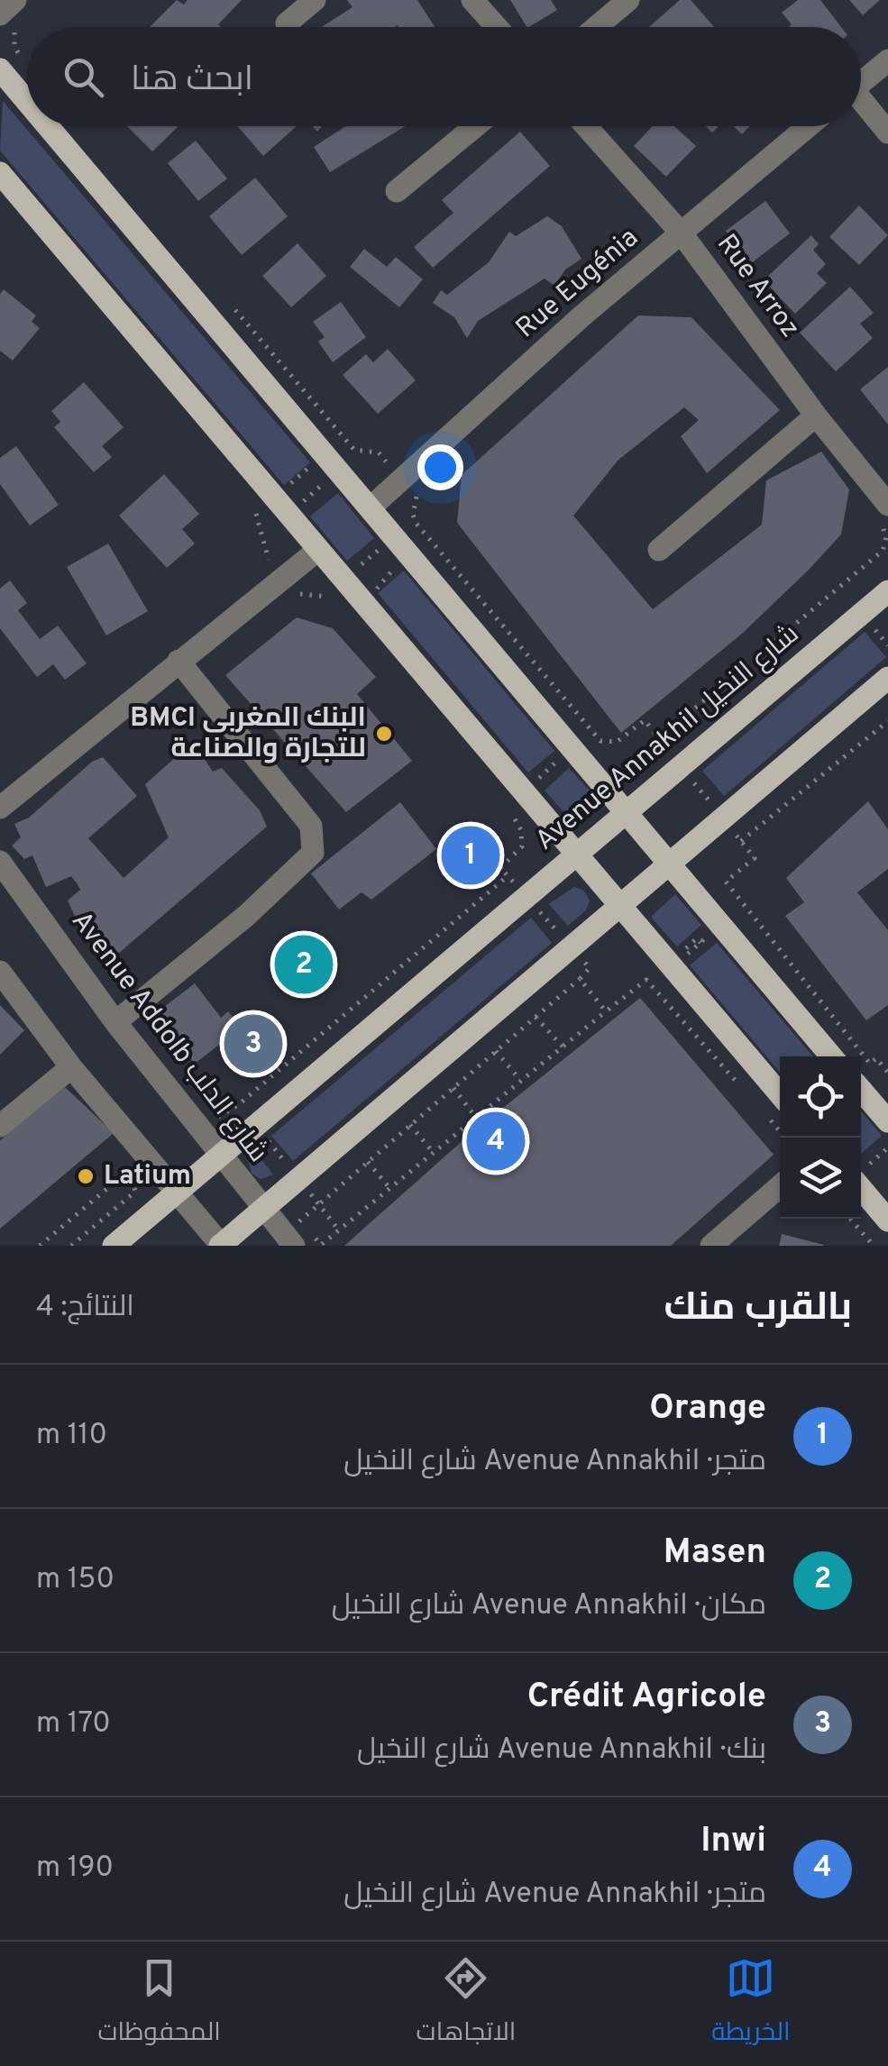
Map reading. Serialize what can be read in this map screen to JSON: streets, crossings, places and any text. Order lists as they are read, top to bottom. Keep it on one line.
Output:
{"streets":{"main road":["Avenue Annakhil شارع النخيل"],"street":["Rue Eugénia","Rue Arroz","Avenue Addolb شارع الدلب"]},"crossings":[["Rue Eugénia","Rue Arroz"],["Avenue Annakhil شارع النخيل","Avenue Addolb شارع الدلب"]],"places":["BMCI البنك المغربي للتجارة والصناعة","Latium"],"page":{"search":"ابحث هنا","pins":["1","2","3","4"],"heading":["بالقرب منك","النتائج: 4"],"list":[{"mark":"1","name":"Orange","note":"متجر · Avenue Annakhil شارع النخيل","value":"110 m"},{"mark":"2","name":"Masen","note":"مكان · Avenue Annakhil شارع النخيل","value":"150 m"},{"mark":"3","name":"Crédit Agricole","note":"بنك · Avenue Annakhil شارع النخيل","value":"170 m"},{"mark":"4","name":"Inwi","note":"متجر · Avenue Annakhil شارع النخيل","value":"190 m"}],"nav":["الخريطة","الاتجاهات","المحفوظات"]}}
